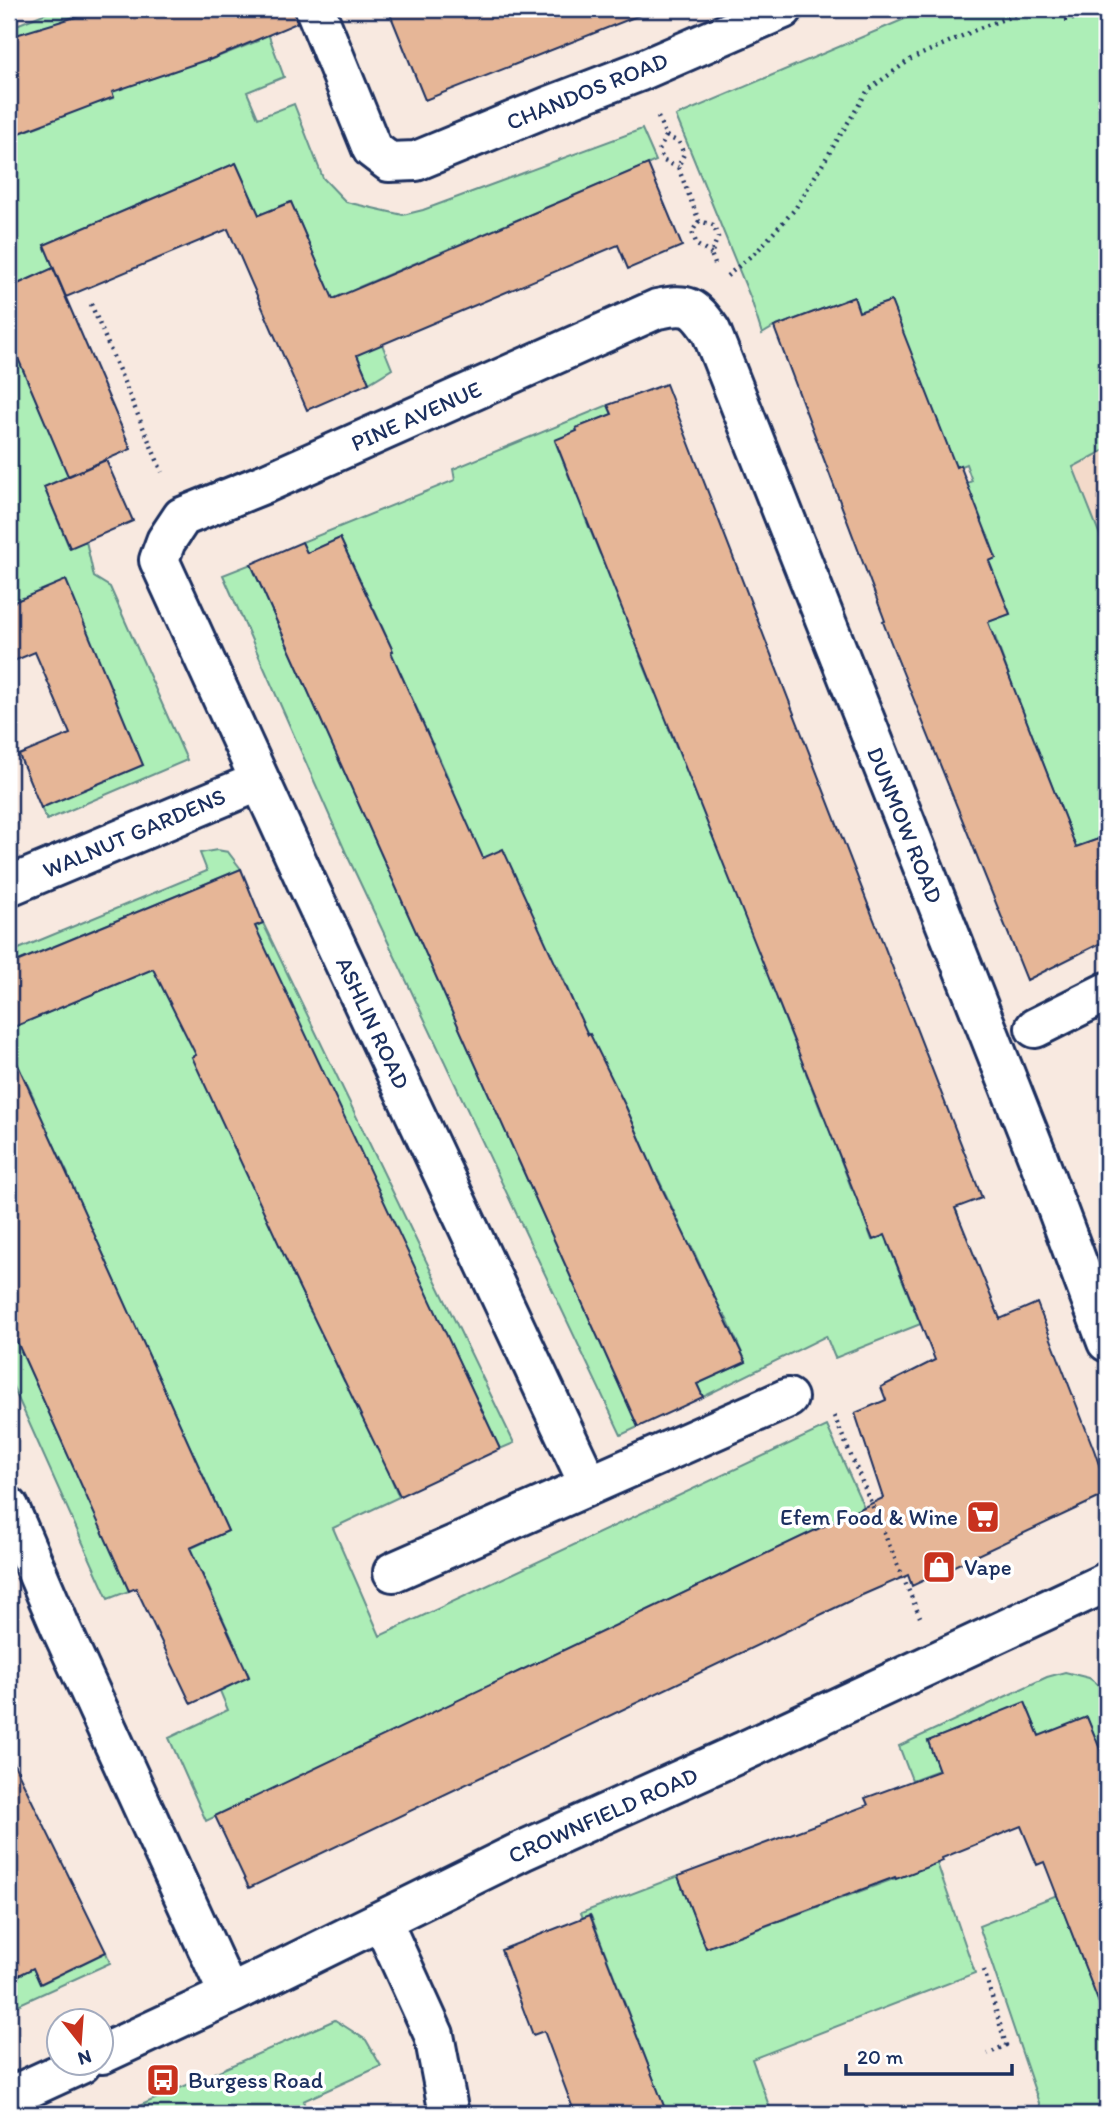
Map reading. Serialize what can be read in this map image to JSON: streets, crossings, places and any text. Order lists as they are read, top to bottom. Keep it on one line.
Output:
{"streets":{"street":["CHANDOS ROAD","PINE AVENUE","DUNMOW ROAD","WALNUT GARDENS","ASHLIN ROAD","CROWNFIELD ROAD"]},"crossings":[["PINE AVENUE","DUNMOW ROAD"],["PINE AVENUE","ASHLIN ROAD"],["WALNUT GARDENS","ASHLIN ROAD"]],"places":{"supermarket":["Efem Food & Wine"],"shop":["Vape"],"bus stop":["Burgess Road"]},"scale_bar":"20 m","north":"bottom"}
